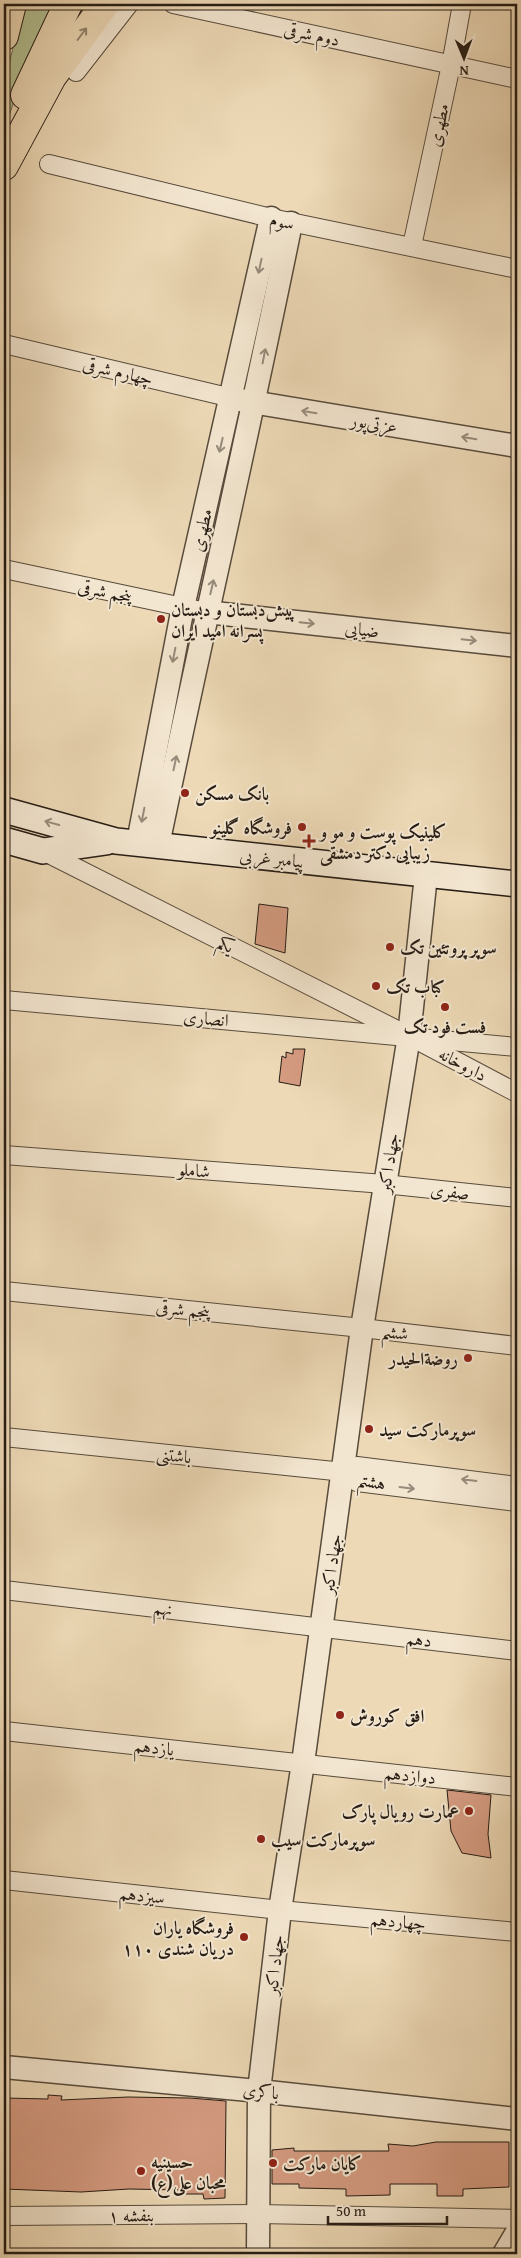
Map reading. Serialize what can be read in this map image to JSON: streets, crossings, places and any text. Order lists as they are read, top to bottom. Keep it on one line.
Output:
{"streets":{"main road":["پیامبر غربی"],"street":["دوم شرقی","مطهری","سوم","چهارم شرقی","عزتی‌پور","پنجم شرقی","ضیایی","یکم","انصاری","داروخانه","جهاد اکبر","شاملو","صفری","ششم","باشتنی","هشتم","نهم","دهم","یازدهم","دوازدهم","سیزدهم","چهاردهم","باکری","بنفشه ۱"]},"crossings":[["دوم شرقی","مطهری"],["مطهری","سوم"],["مطهری","چهارم شرقی"],["مطهری","عزتی‌پور"],["مطهری","پنجم شرقی"],["مطهری","ضیایی"],["مطهری","پیامبر غربی"],["چهارم شرقی","عزتی‌پور"],["پنجم شرقی","ضیایی"],["پنجم شرقی","جهاد اکبر"],["پنجم شرقی","ششم"],["پیامبر غربی","یکم"],["پیامبر غربی","جهاد اکبر"],["یکم","انصاری"],["یکم","داروخانه"],["یکم","جهاد اکبر"],["انصاری","داروخانه"],["انصاری","جهاد اکبر"],["داروخانه","جهاد اکبر"],["جهاد اکبر","شاملو"],["جهاد اکبر","صفری"],["جهاد اکبر","ششم"],["جهاد اکبر","باشتنی"],["جهاد اکبر","هشتم"],["جهاد اکبر","نهم"],["جهاد اکبر","دهم"],["جهاد اکبر","یازدهم"],["جهاد اکبر","دوازدهم"],["جهاد اکبر","سیزدهم"],["جهاد اکبر","چهاردهم"],["جهاد اکبر","باکری"],["جهاد اکبر","بنفشه ۱"],["شاملو","صفری"],["باشتنی","هشتم"],["نهم","دهم"],["یازدهم","دوازدهم"],["سیزدهم","چهاردهم"]],"one_way":["عزتی‌پور","ضیایی"],"places":{"other":["پیش‌دبستان و دبستان پسرانه امید ایران","بانک مسکن","فروشگاه گلینو","سوپر پروتئین تک","کباب تک","فست فود تک","روضةالحیدر","سوپرمارکت سید","افق کوروش","عمارت رویال پارک","سوپرمارکت سیب","فروشگاه یاران دریان شندی ۱۱۰","کایان مارکت","حسینیه محبان علی(ع)"],"health":["کلینیک پوست و مو و زیبایی دکتر دمشقی"]},"scale_bar":"50 m","north":"bottom"}
